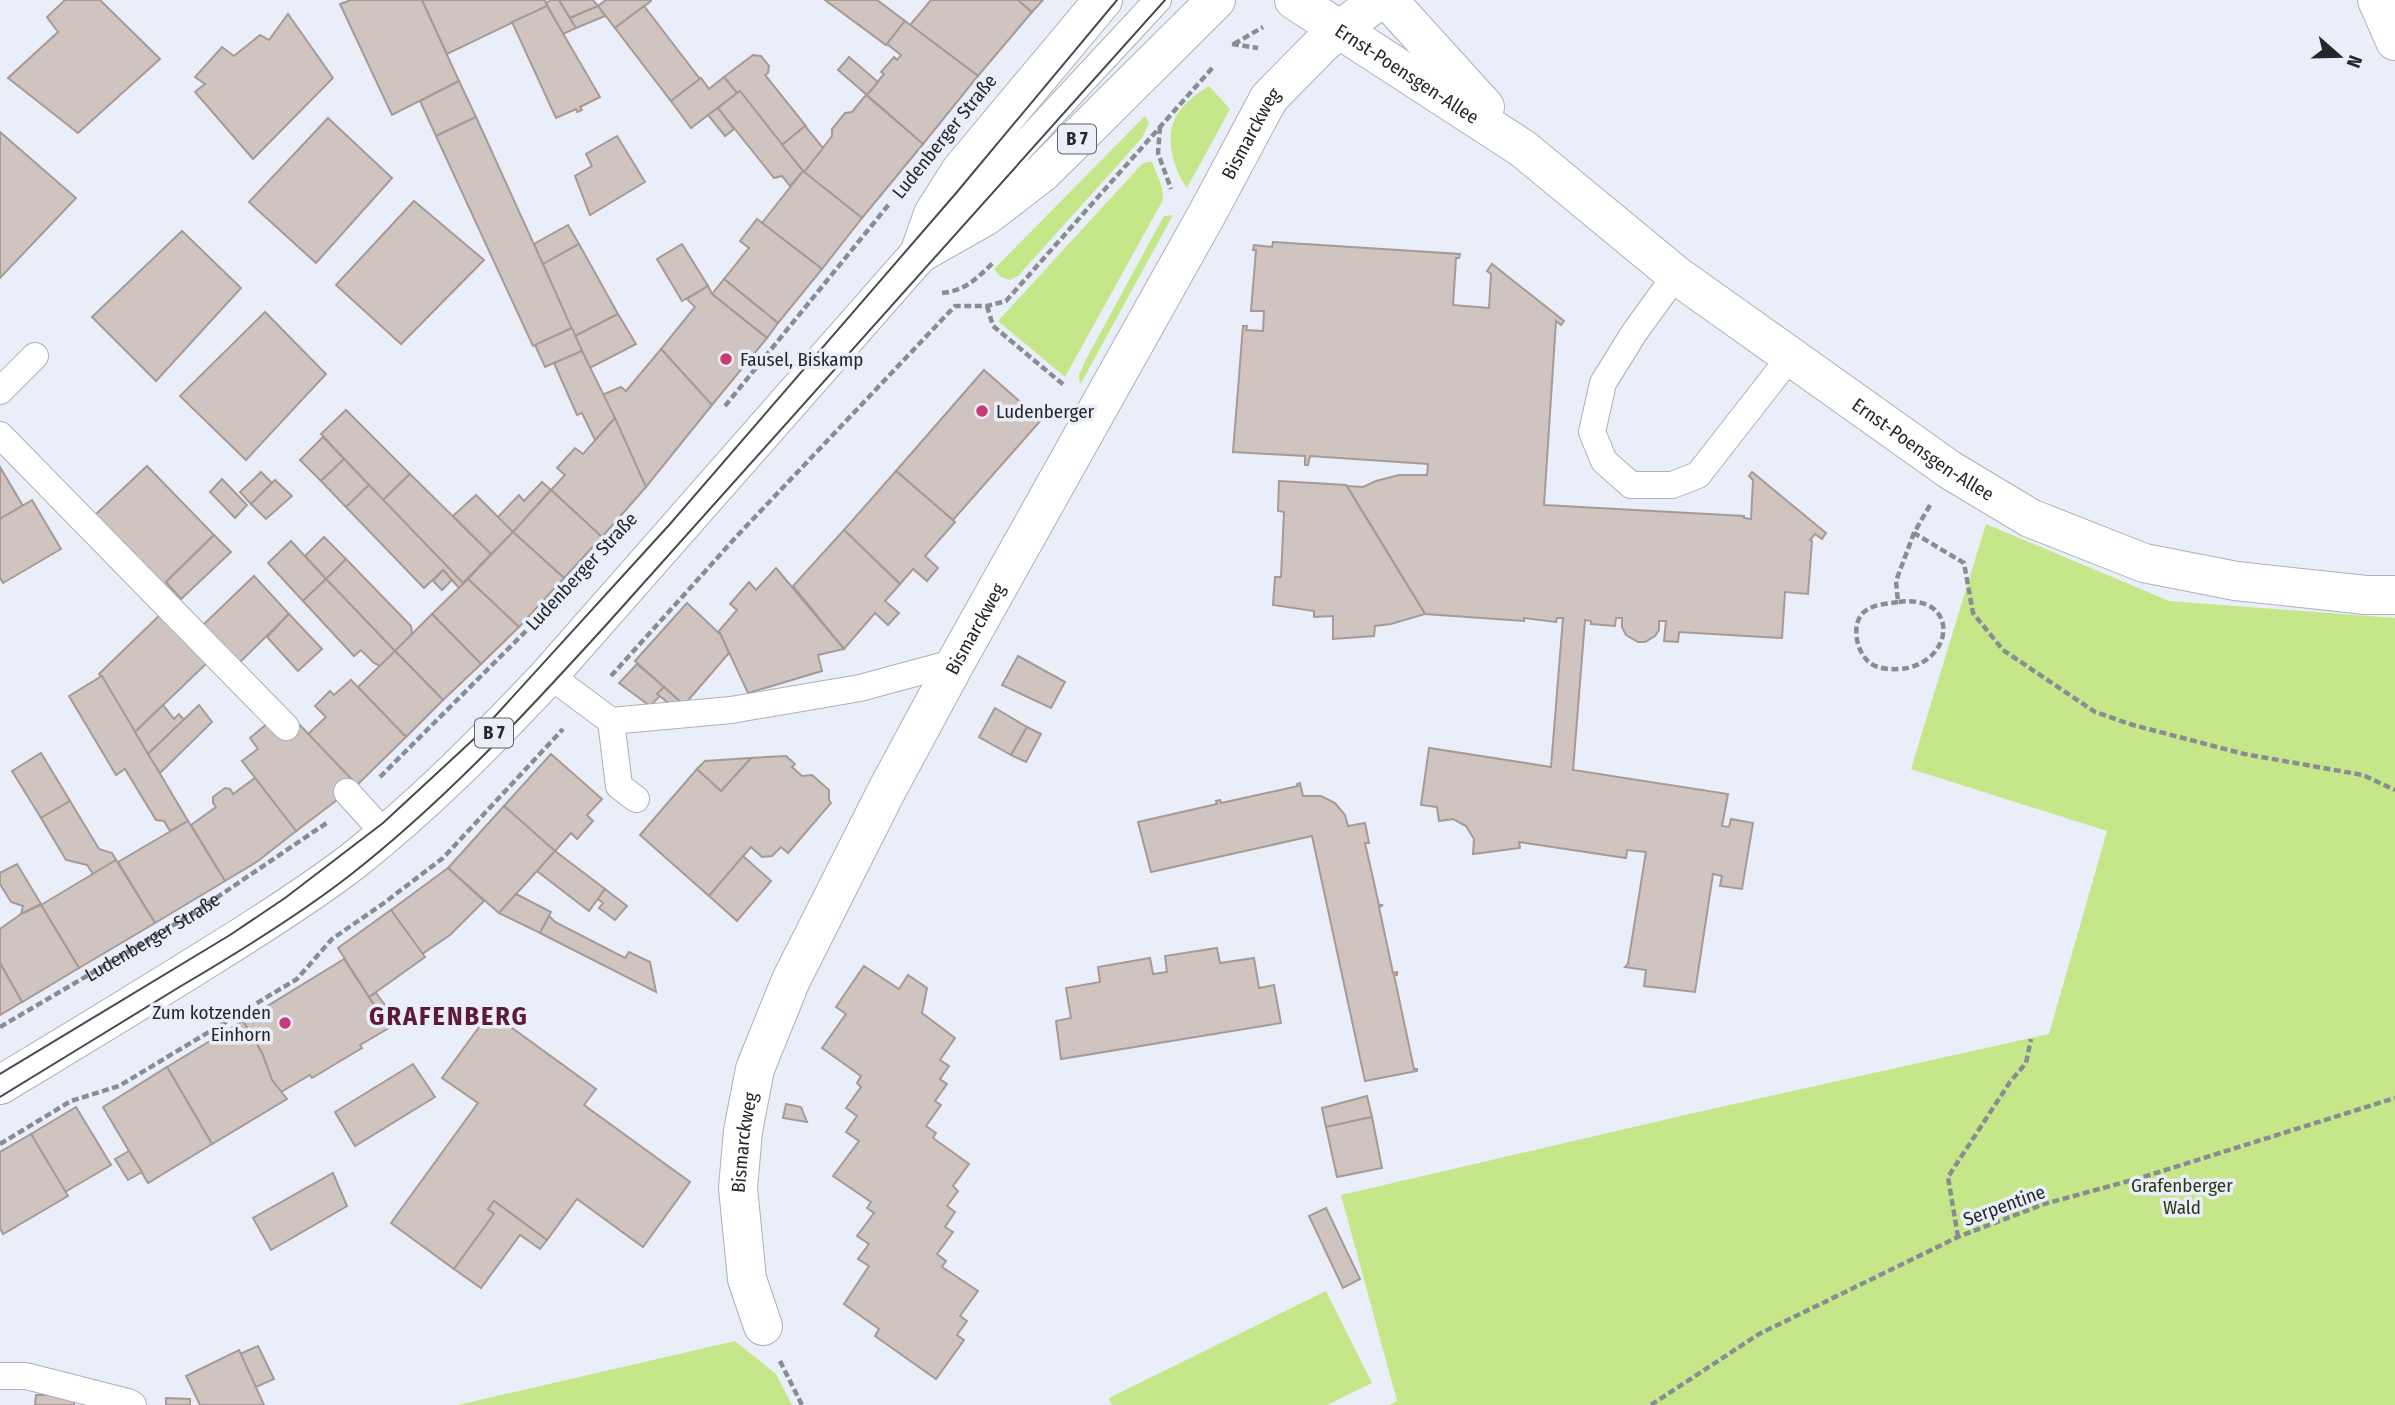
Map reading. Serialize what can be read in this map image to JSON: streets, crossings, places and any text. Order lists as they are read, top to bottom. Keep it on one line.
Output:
{"streets":{"street":["Ernst-Poensgen-Allee","Bismarckweg","Ludenberger Straße","B 7"],"path":["Serpentine"]},"crossings":[["Ernst-Poensgen-Allee","Bismarckweg"]],"districts":["GRAFENBERG"],"parks":["Grafenberger Wald"],"places":["Fausel, Biskamp","Ludenberger","Zum kotzenden Einhorn"],"north":"right"}
